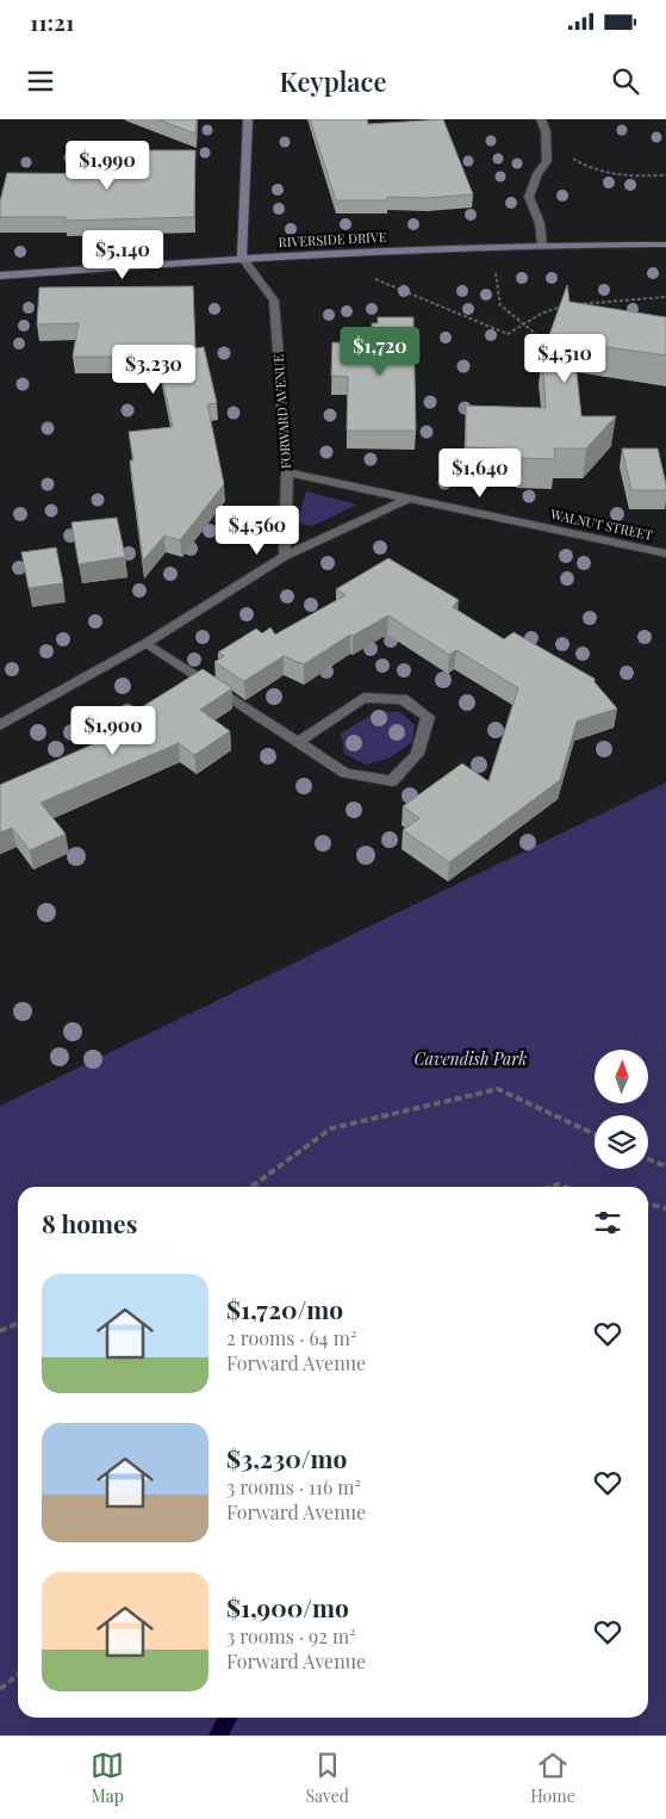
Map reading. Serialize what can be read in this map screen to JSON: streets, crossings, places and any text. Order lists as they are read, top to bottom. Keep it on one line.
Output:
{"streets":{"main road":["RIVERSIDE DRIVE"],"street":["FORWARD AVENUE","WALNUT STREET"]},"crossings":[["RIVERSIDE DRIVE","FORWARD AVENUE"],["FORWARD AVENUE","WALNUT STREET"]],"parks":["Cavendish Park"],"north":"top","page":{"status":"11:21","header":"Keyplace","price":["$1,990","$5,140","$1,720","$4,510","$3,230","$1,640","$4,560","$1,900"],"heading":"8 homes","list":[{"name":"$1,720/mo","note":"2 rooms · 64 m² · Forward Avenue"},{"name":"$3,230/mo","note":"3 rooms · 116 m² · Forward Avenue"},{"name":"$1,900/mo","note":"3 rooms · 92 m² · Forward Avenue"}],"tabs":["Map","Saved","Home"]}}
